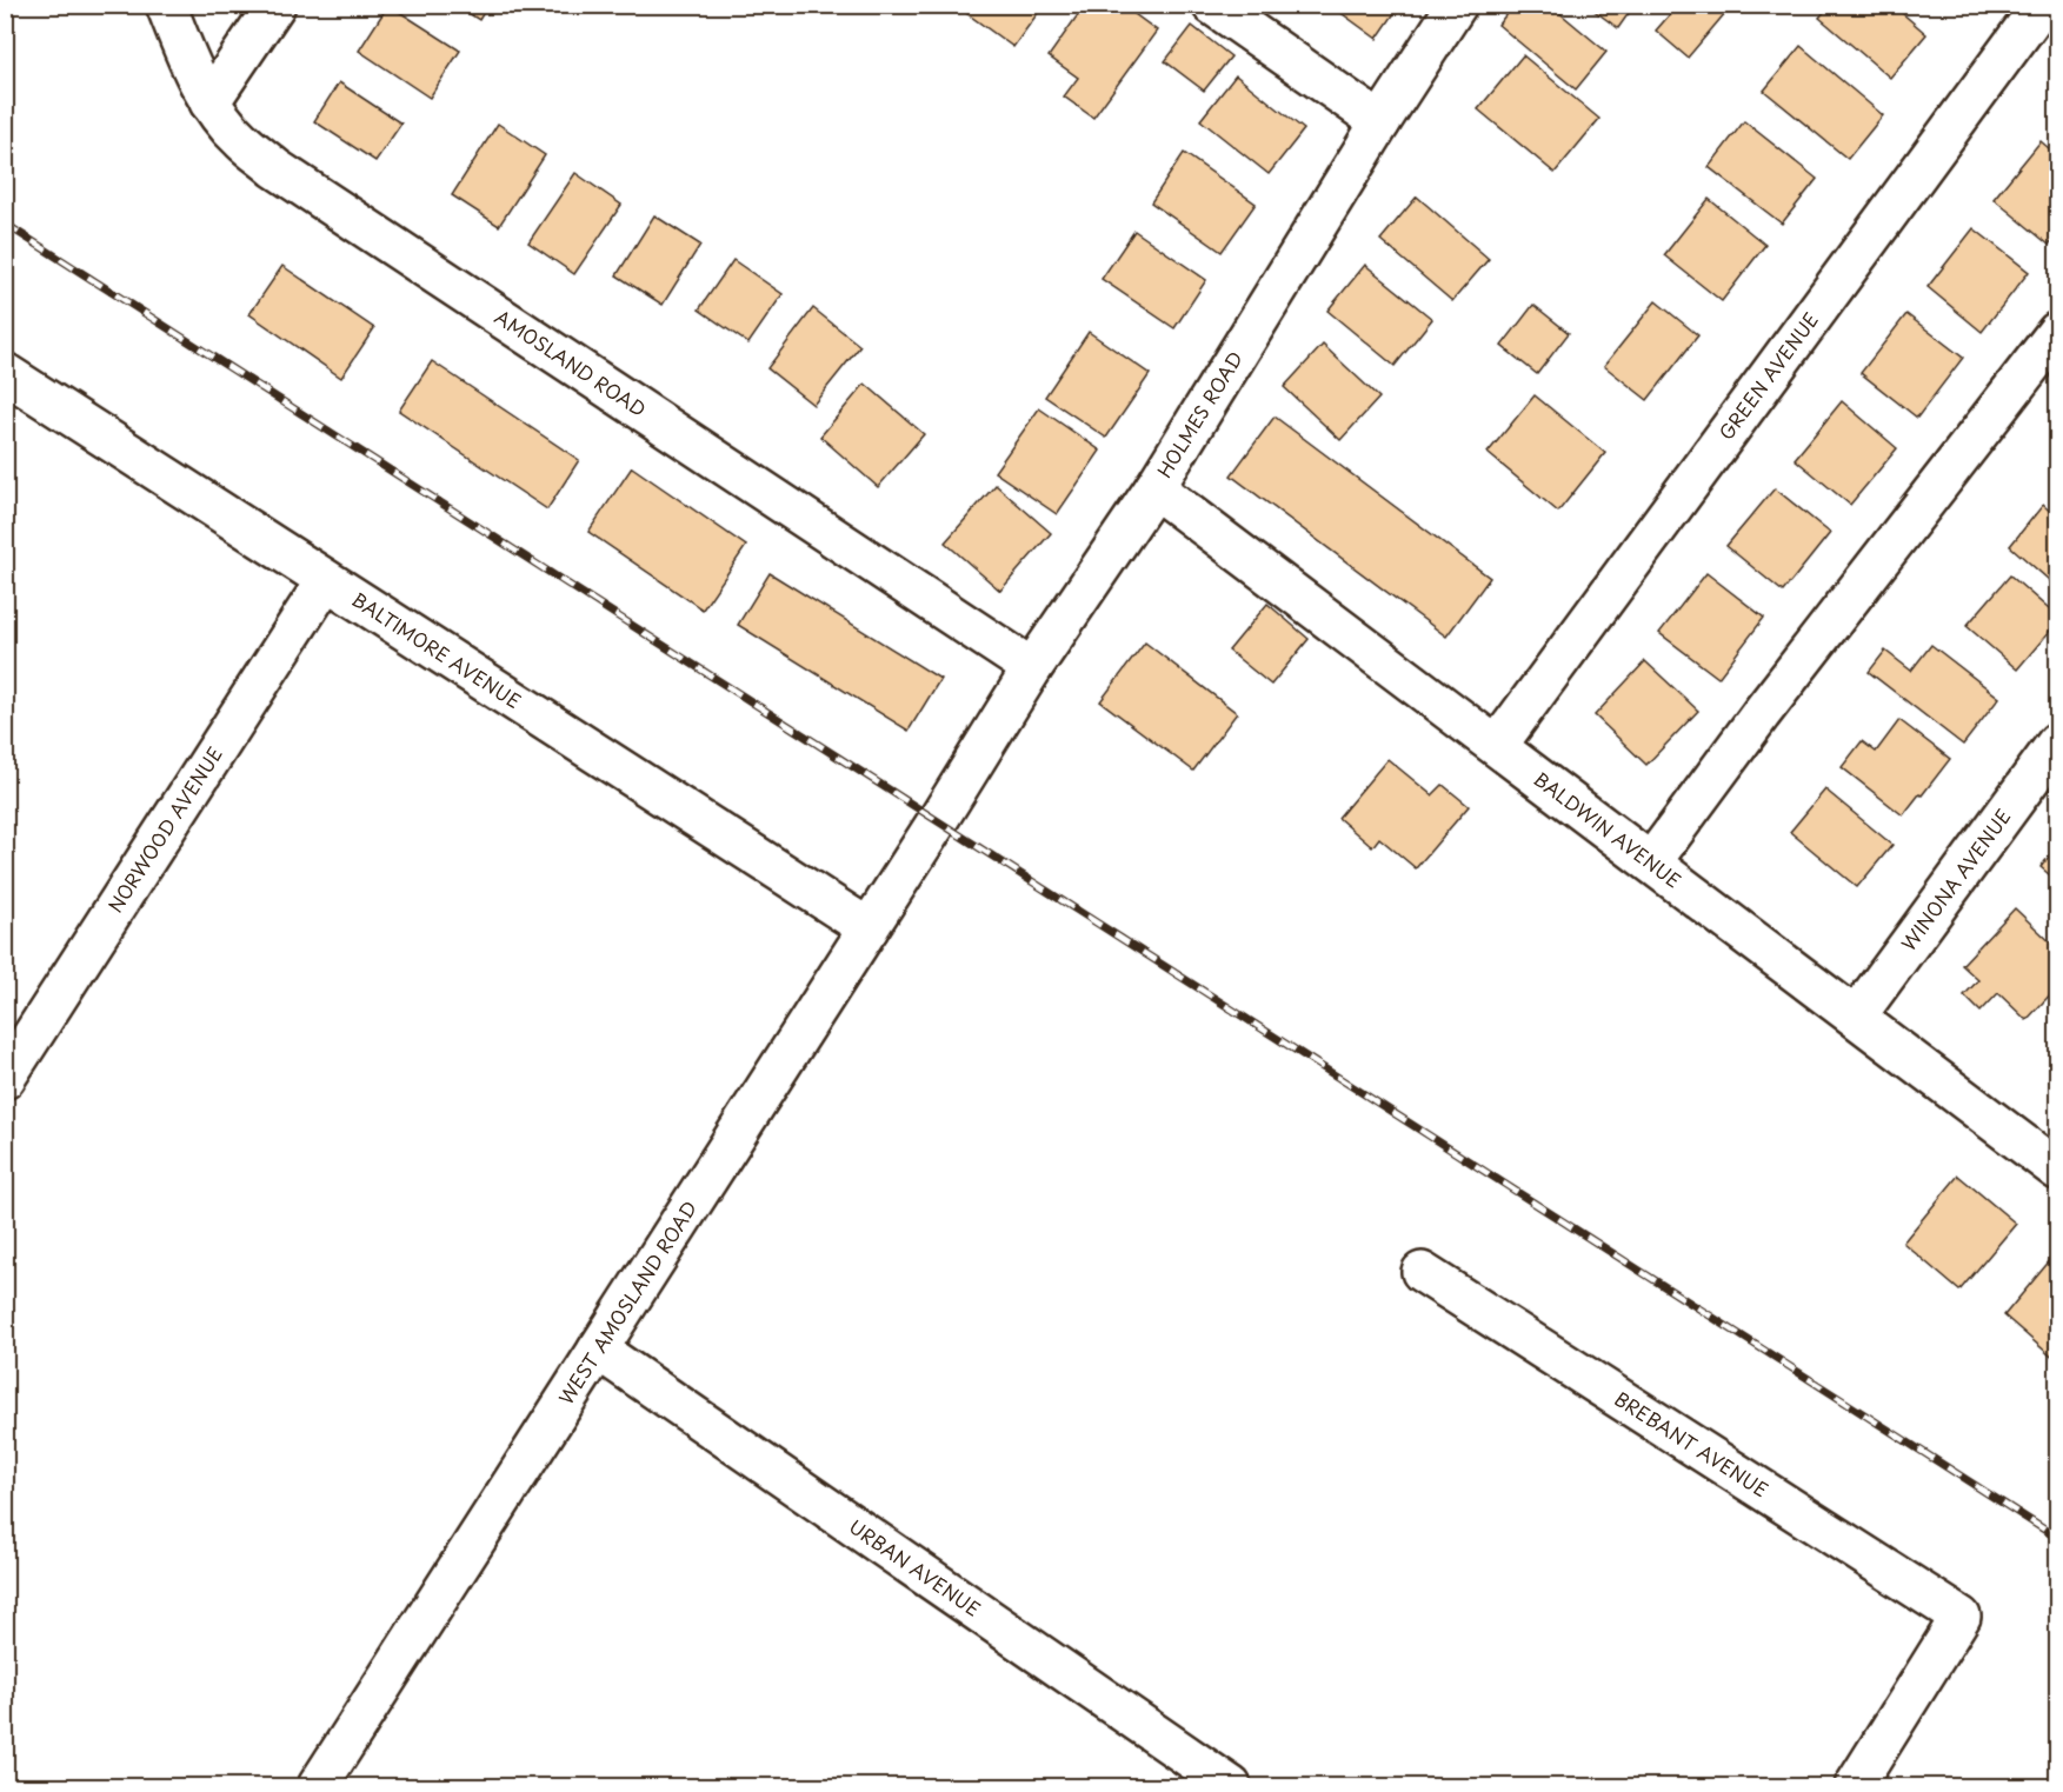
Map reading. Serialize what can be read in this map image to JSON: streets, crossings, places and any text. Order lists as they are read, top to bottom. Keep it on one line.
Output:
{"streets":{"street":["AMOSLAND ROAD","GREEN AVENUE","HOLMES ROAD","BALTIMORE AVENUE","BALDWIN AVENUE","NORWOOD AVENUE","WINONA AVENUE","WEST AMOSLAND ROAD","BREBANT AVENUE","URBAN AVENUE"]},"crossings":[["AMOSLAND ROAD","HOLMES ROAD"],["GREEN AVENUE","BALDWIN AVENUE"],["HOLMES ROAD","BALDWIN AVENUE"],["HOLMES ROAD","WEST AMOSLAND ROAD"],["BALTIMORE AVENUE","NORWOOD AVENUE"],["BALTIMORE AVENUE","WEST AMOSLAND ROAD"],["BALDWIN AVENUE","WINONA AVENUE"],["WEST AMOSLAND ROAD","URBAN AVENUE"]]}
